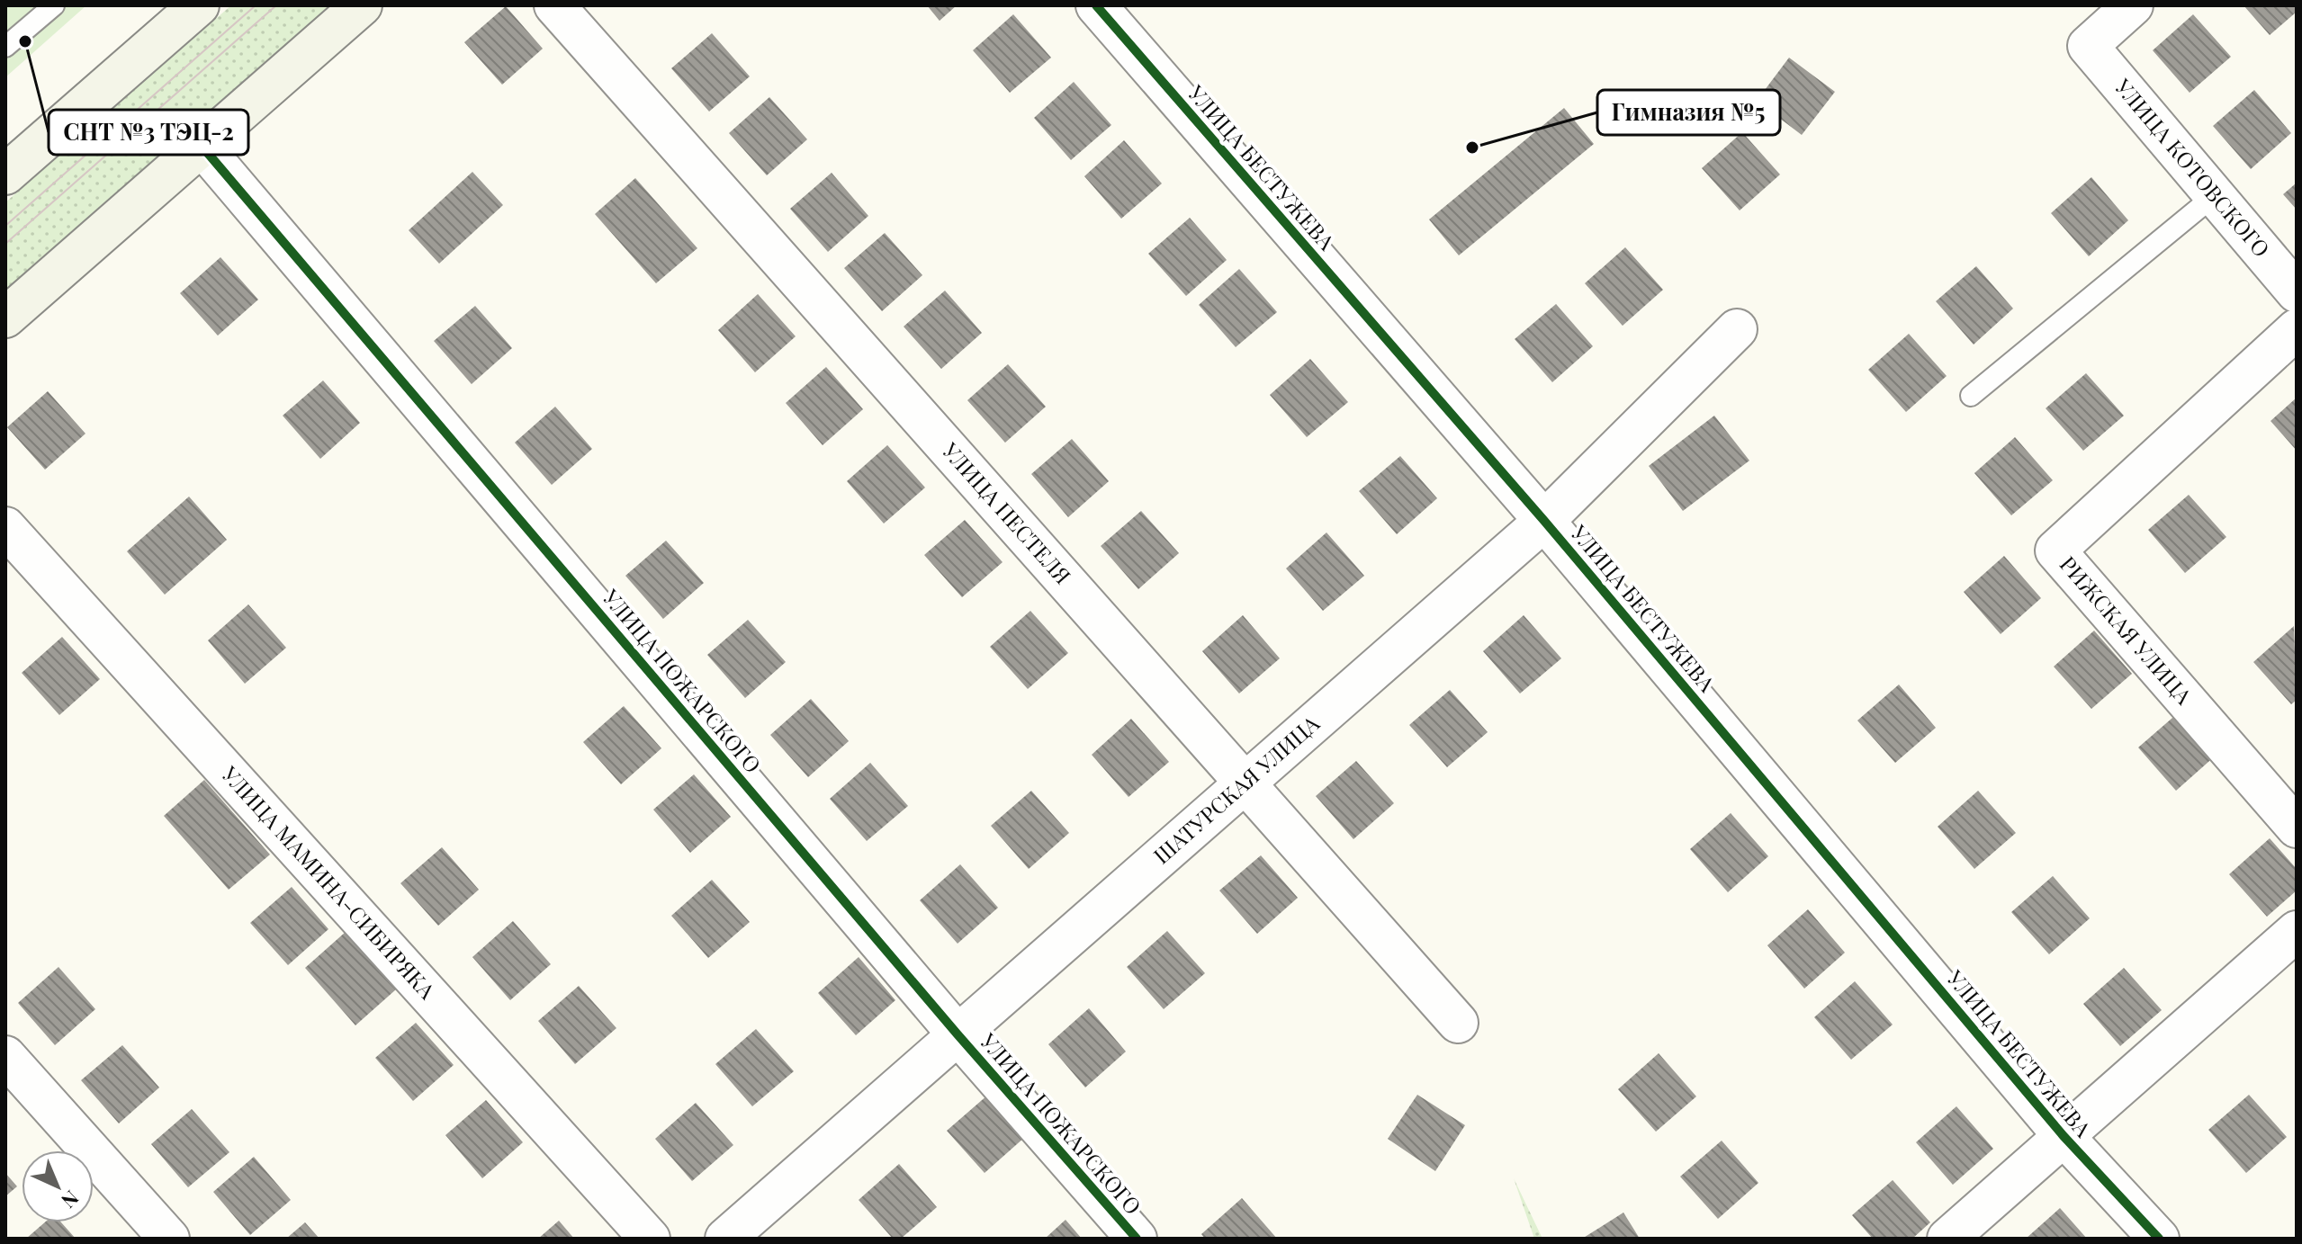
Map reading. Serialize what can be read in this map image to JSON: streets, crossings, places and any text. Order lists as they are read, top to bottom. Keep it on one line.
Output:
{"streets":{"street":["УЛИЦА БЕСТУЖЕВА","УЛИЦА КОТОВСКОГО","УЛИЦА ПЕСТЕЛЯ","РИЖСКАЯ УЛИЦА","УЛИЦА ПОЖАРСКОГО","ШАТУРСКАЯ УЛИЦА","УЛИЦА МАМИНА-СИБИРЯКА"]},"crossings":[["УЛИЦА БЕСТУЖЕВА","ШАТУРСКАЯ УЛИЦА"],["УЛИЦА ПЕСТЕЛЯ","ШАТУРСКАЯ УЛИЦА"],["УЛИЦА ПОЖАРСКОГО","ШАТУРСКАЯ УЛИЦА"]],"places":["СНТ №3 ТЭЦ-2","Гимназия №5"],"north":"bottom right"}
